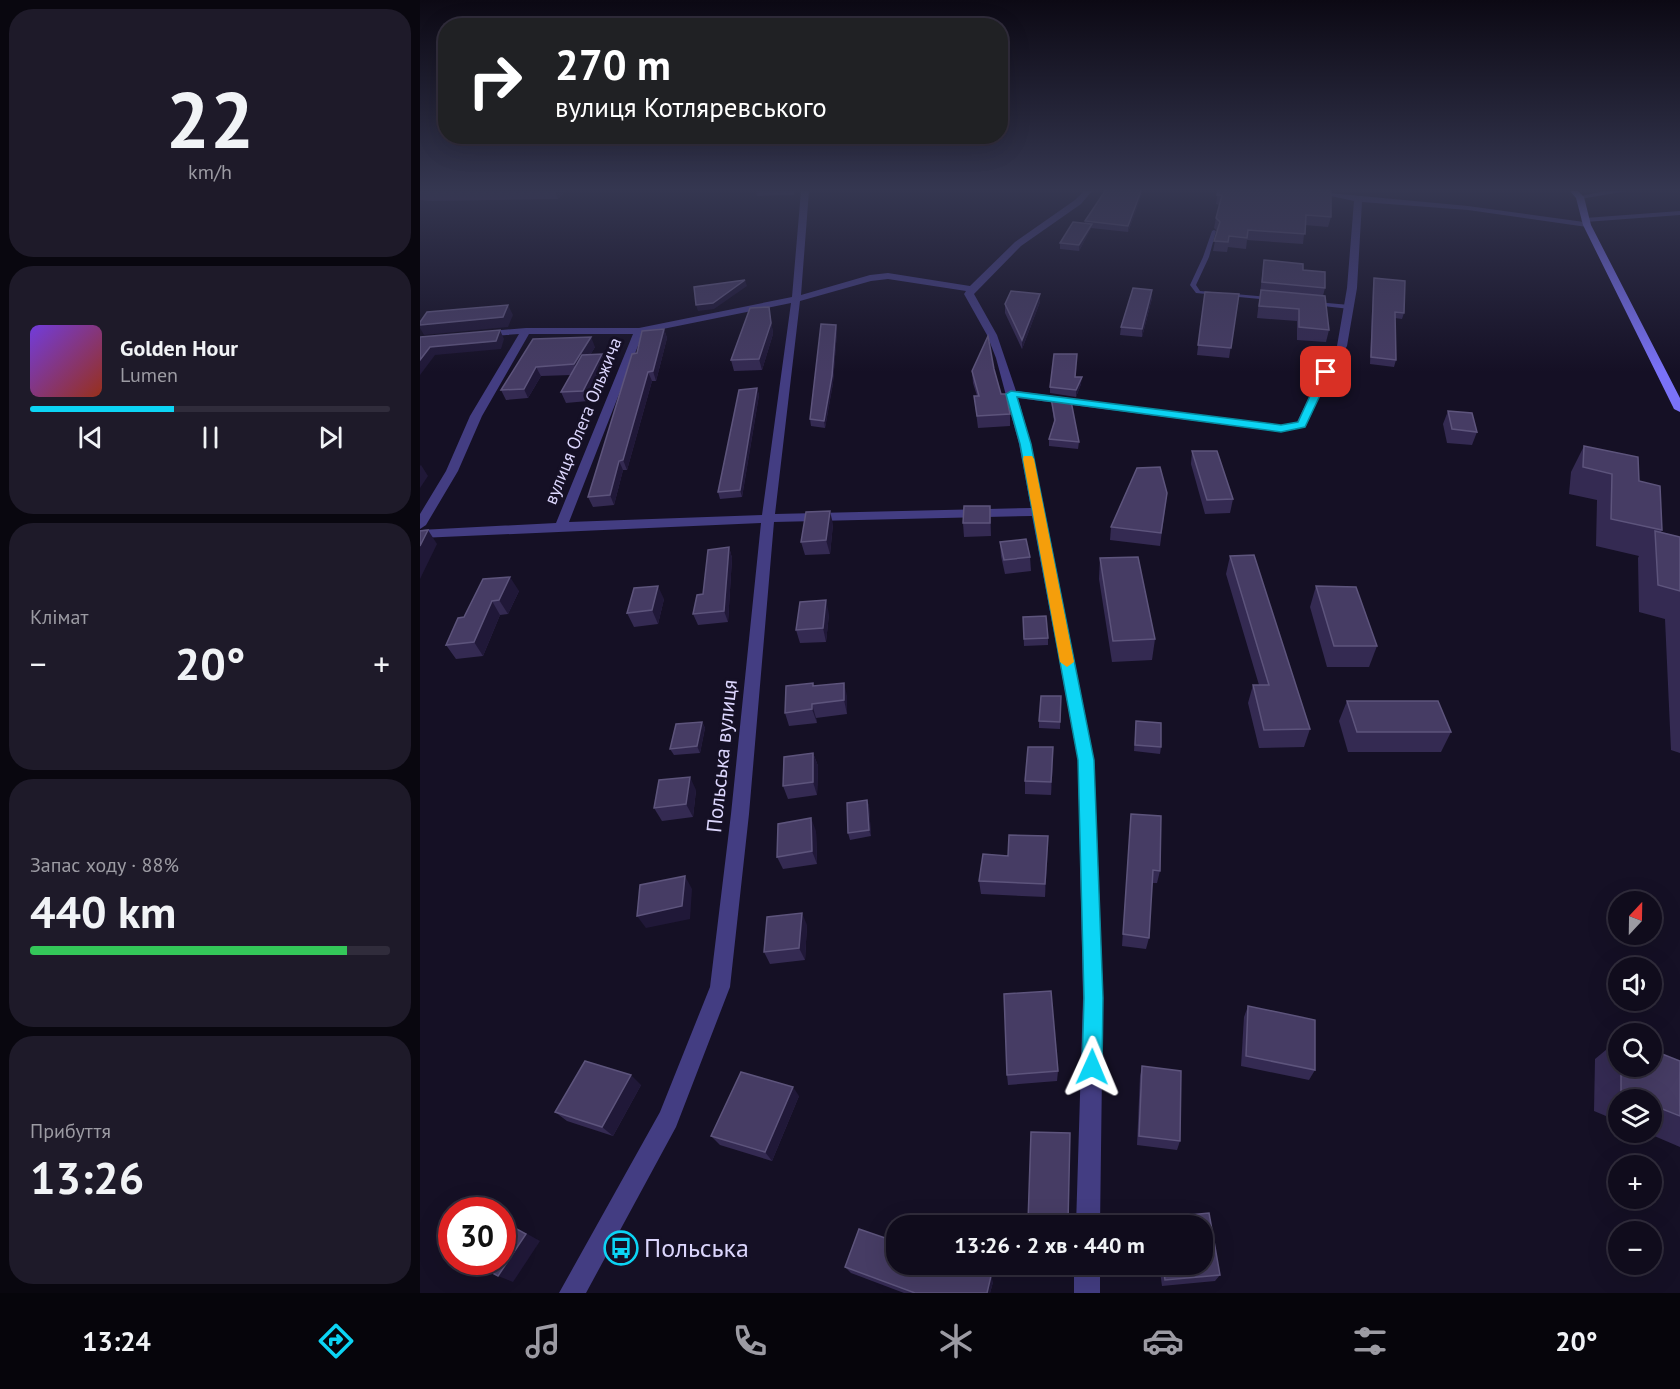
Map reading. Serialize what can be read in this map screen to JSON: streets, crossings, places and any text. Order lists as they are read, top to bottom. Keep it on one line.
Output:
{"streets":{"street":["вулиця Олега Ольжича","Польська вулиця"]},"places":{"bus stop":["Польська"]},"north":"top","page":{"tile":[["22","km/h"],"Клімат",["Запас ходу · 88%","440 km"],["Прибуття","13:26"]],"turn":["270 m","вулиця Котляревського"],"song":["Golden Hour","Lumen"],"heat":["−","20°","+"],"map_buttons":["+","−"],"limit":"30","trip":"13:26 · 2 хв · 440 m","tabs":["13:24","20°"]}}
